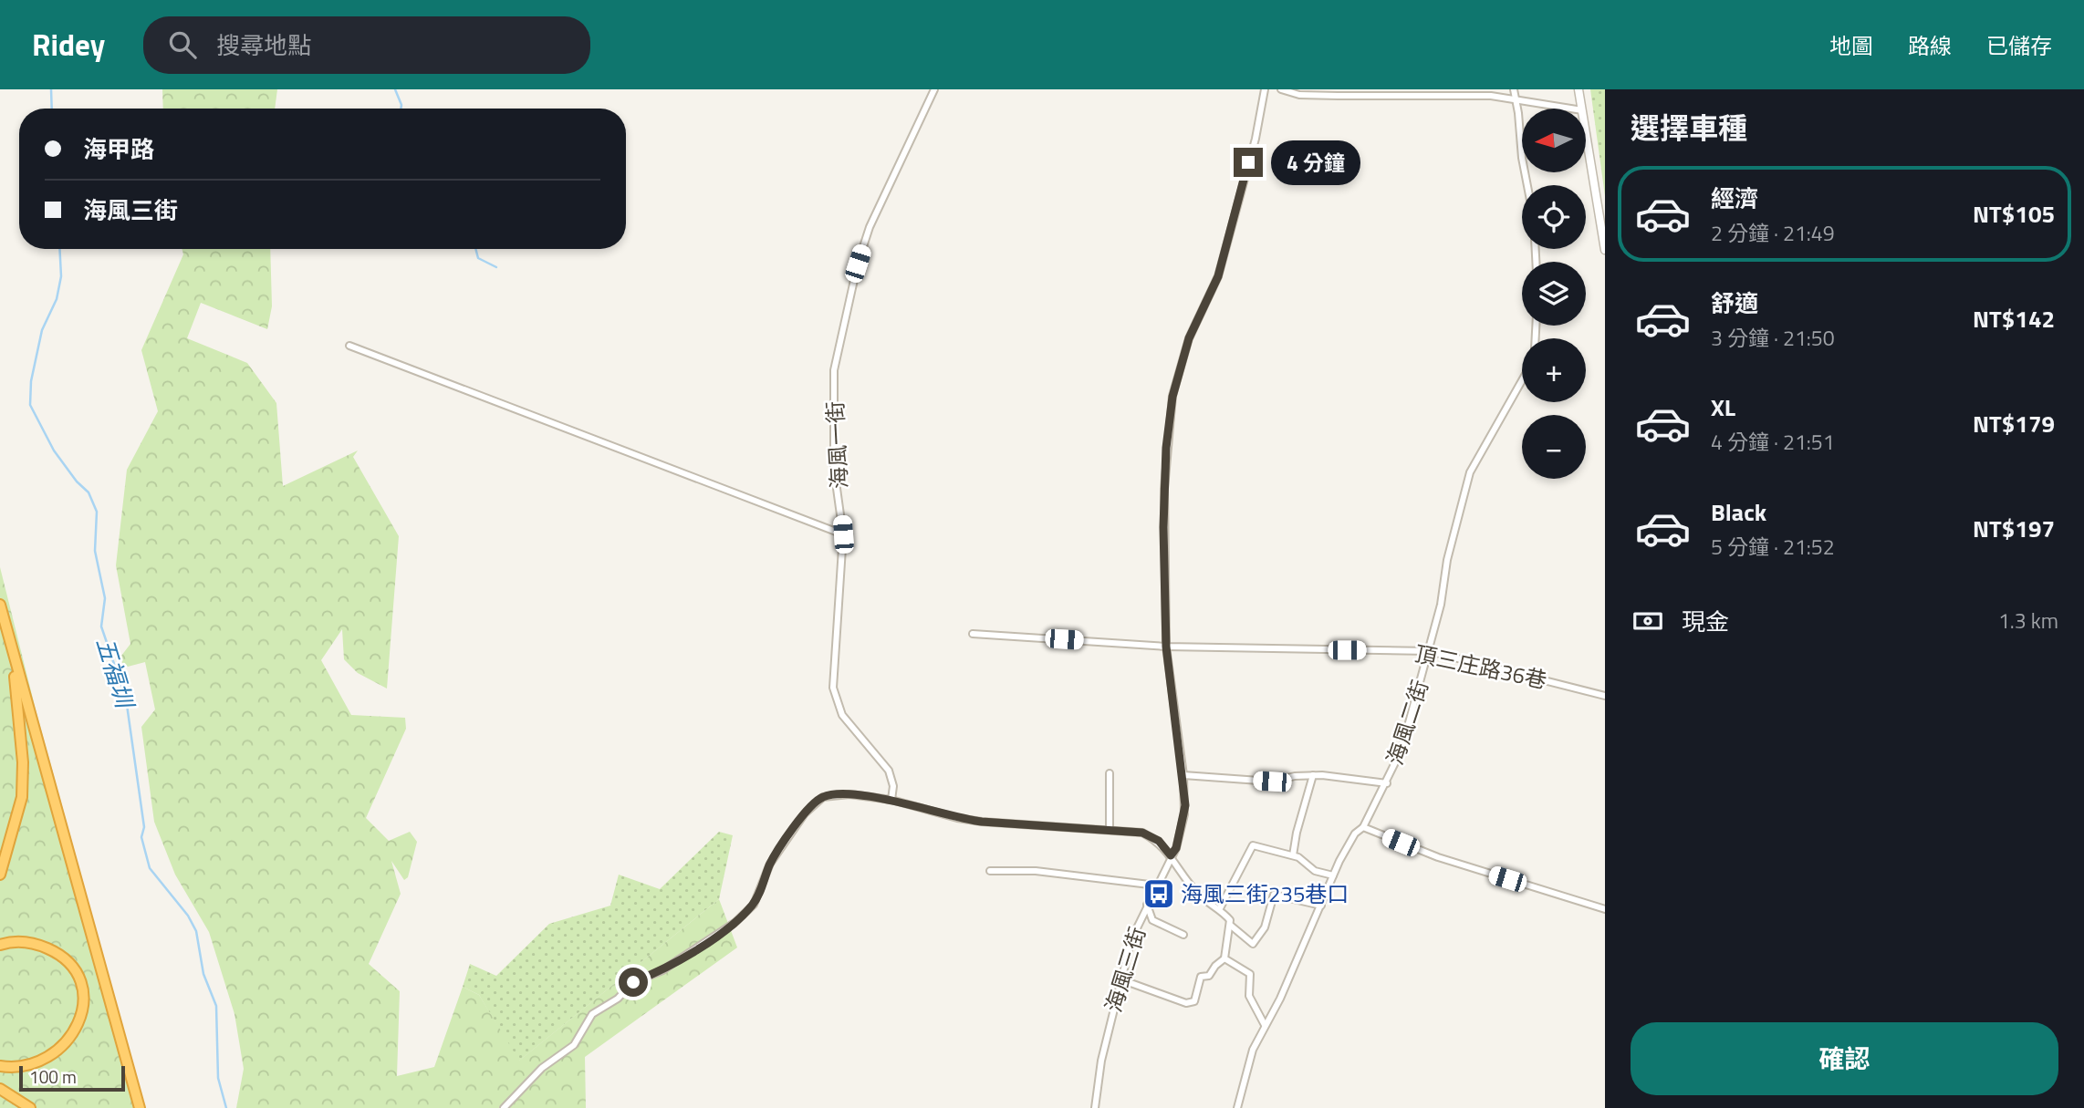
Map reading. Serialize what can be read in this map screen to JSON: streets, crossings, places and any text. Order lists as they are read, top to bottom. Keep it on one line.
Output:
{"streets":{"street":["海風一街","頂三庄路36巷","海風二街","海風三街"]},"crossings":[["頂三庄路36巷","海風二街"],["頂三庄路36巷","海風三街"]],"water":["五福圳"],"places":{"bus stop":["海風三街235巷口"]},"scale_bar":"100 m","north":"left","page":{"header":"Ridey","search":"搜尋地點","nav":["地圖","路線","已儲存"],"heading":"選擇車種","map_buttons":["+","−"],"banner":["海甲路","海風三街"],"bubble":"4 分鐘","list":[{"name":"經濟","note":"2 分鐘 · 21:49","value":"NT$105"},{"name":"舒適","note":"3 分鐘 · 21:50","value":"NT$142"},{"name":"XL","note":"4 分鐘 · 21:51","value":"NT$179"},{"name":"Black","note":"5 分鐘 · 21:52","value":"NT$197"}],"pay":["現金","1.3 km"],"buttons":"確認","scale":"100 m"}}
